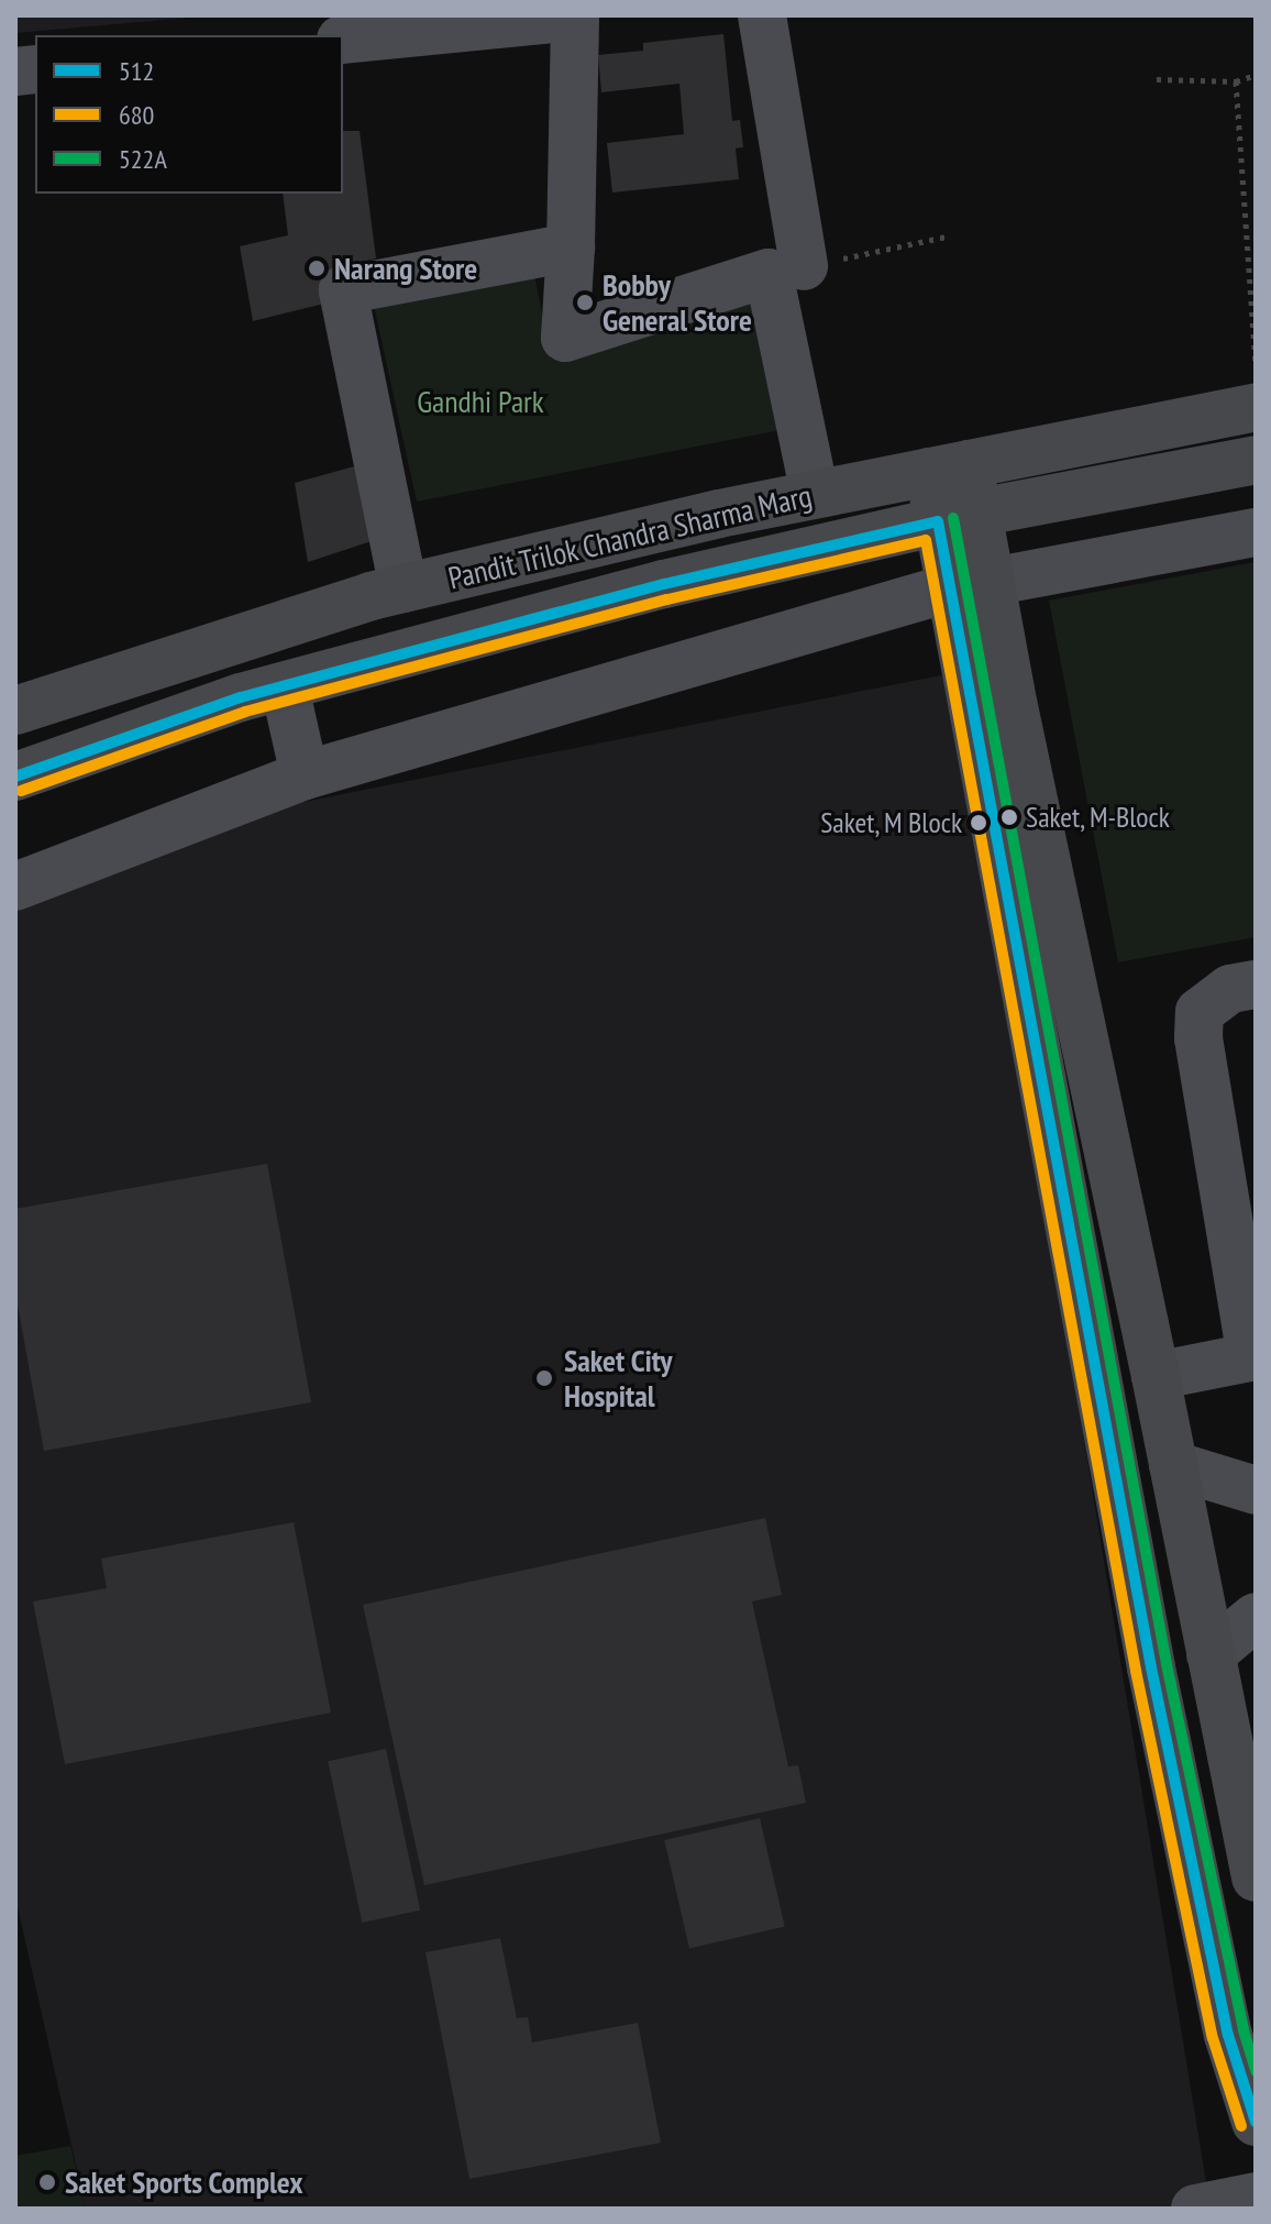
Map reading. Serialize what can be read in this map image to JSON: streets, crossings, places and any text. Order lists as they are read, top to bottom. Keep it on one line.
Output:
{"streets":{"main road":["Pandit Trilok Chandra Sharma Marg"]},"parks":["Gandhi Park"],"places":["Narang Store","Bobby General Store","Saket, M-Block","Saket, M Block","Saket City Hospital","Saket Sports Complex"],"lines":["transit line 522A","transit line 512","transit line 680"],"legend":["512","680","522A"]}
